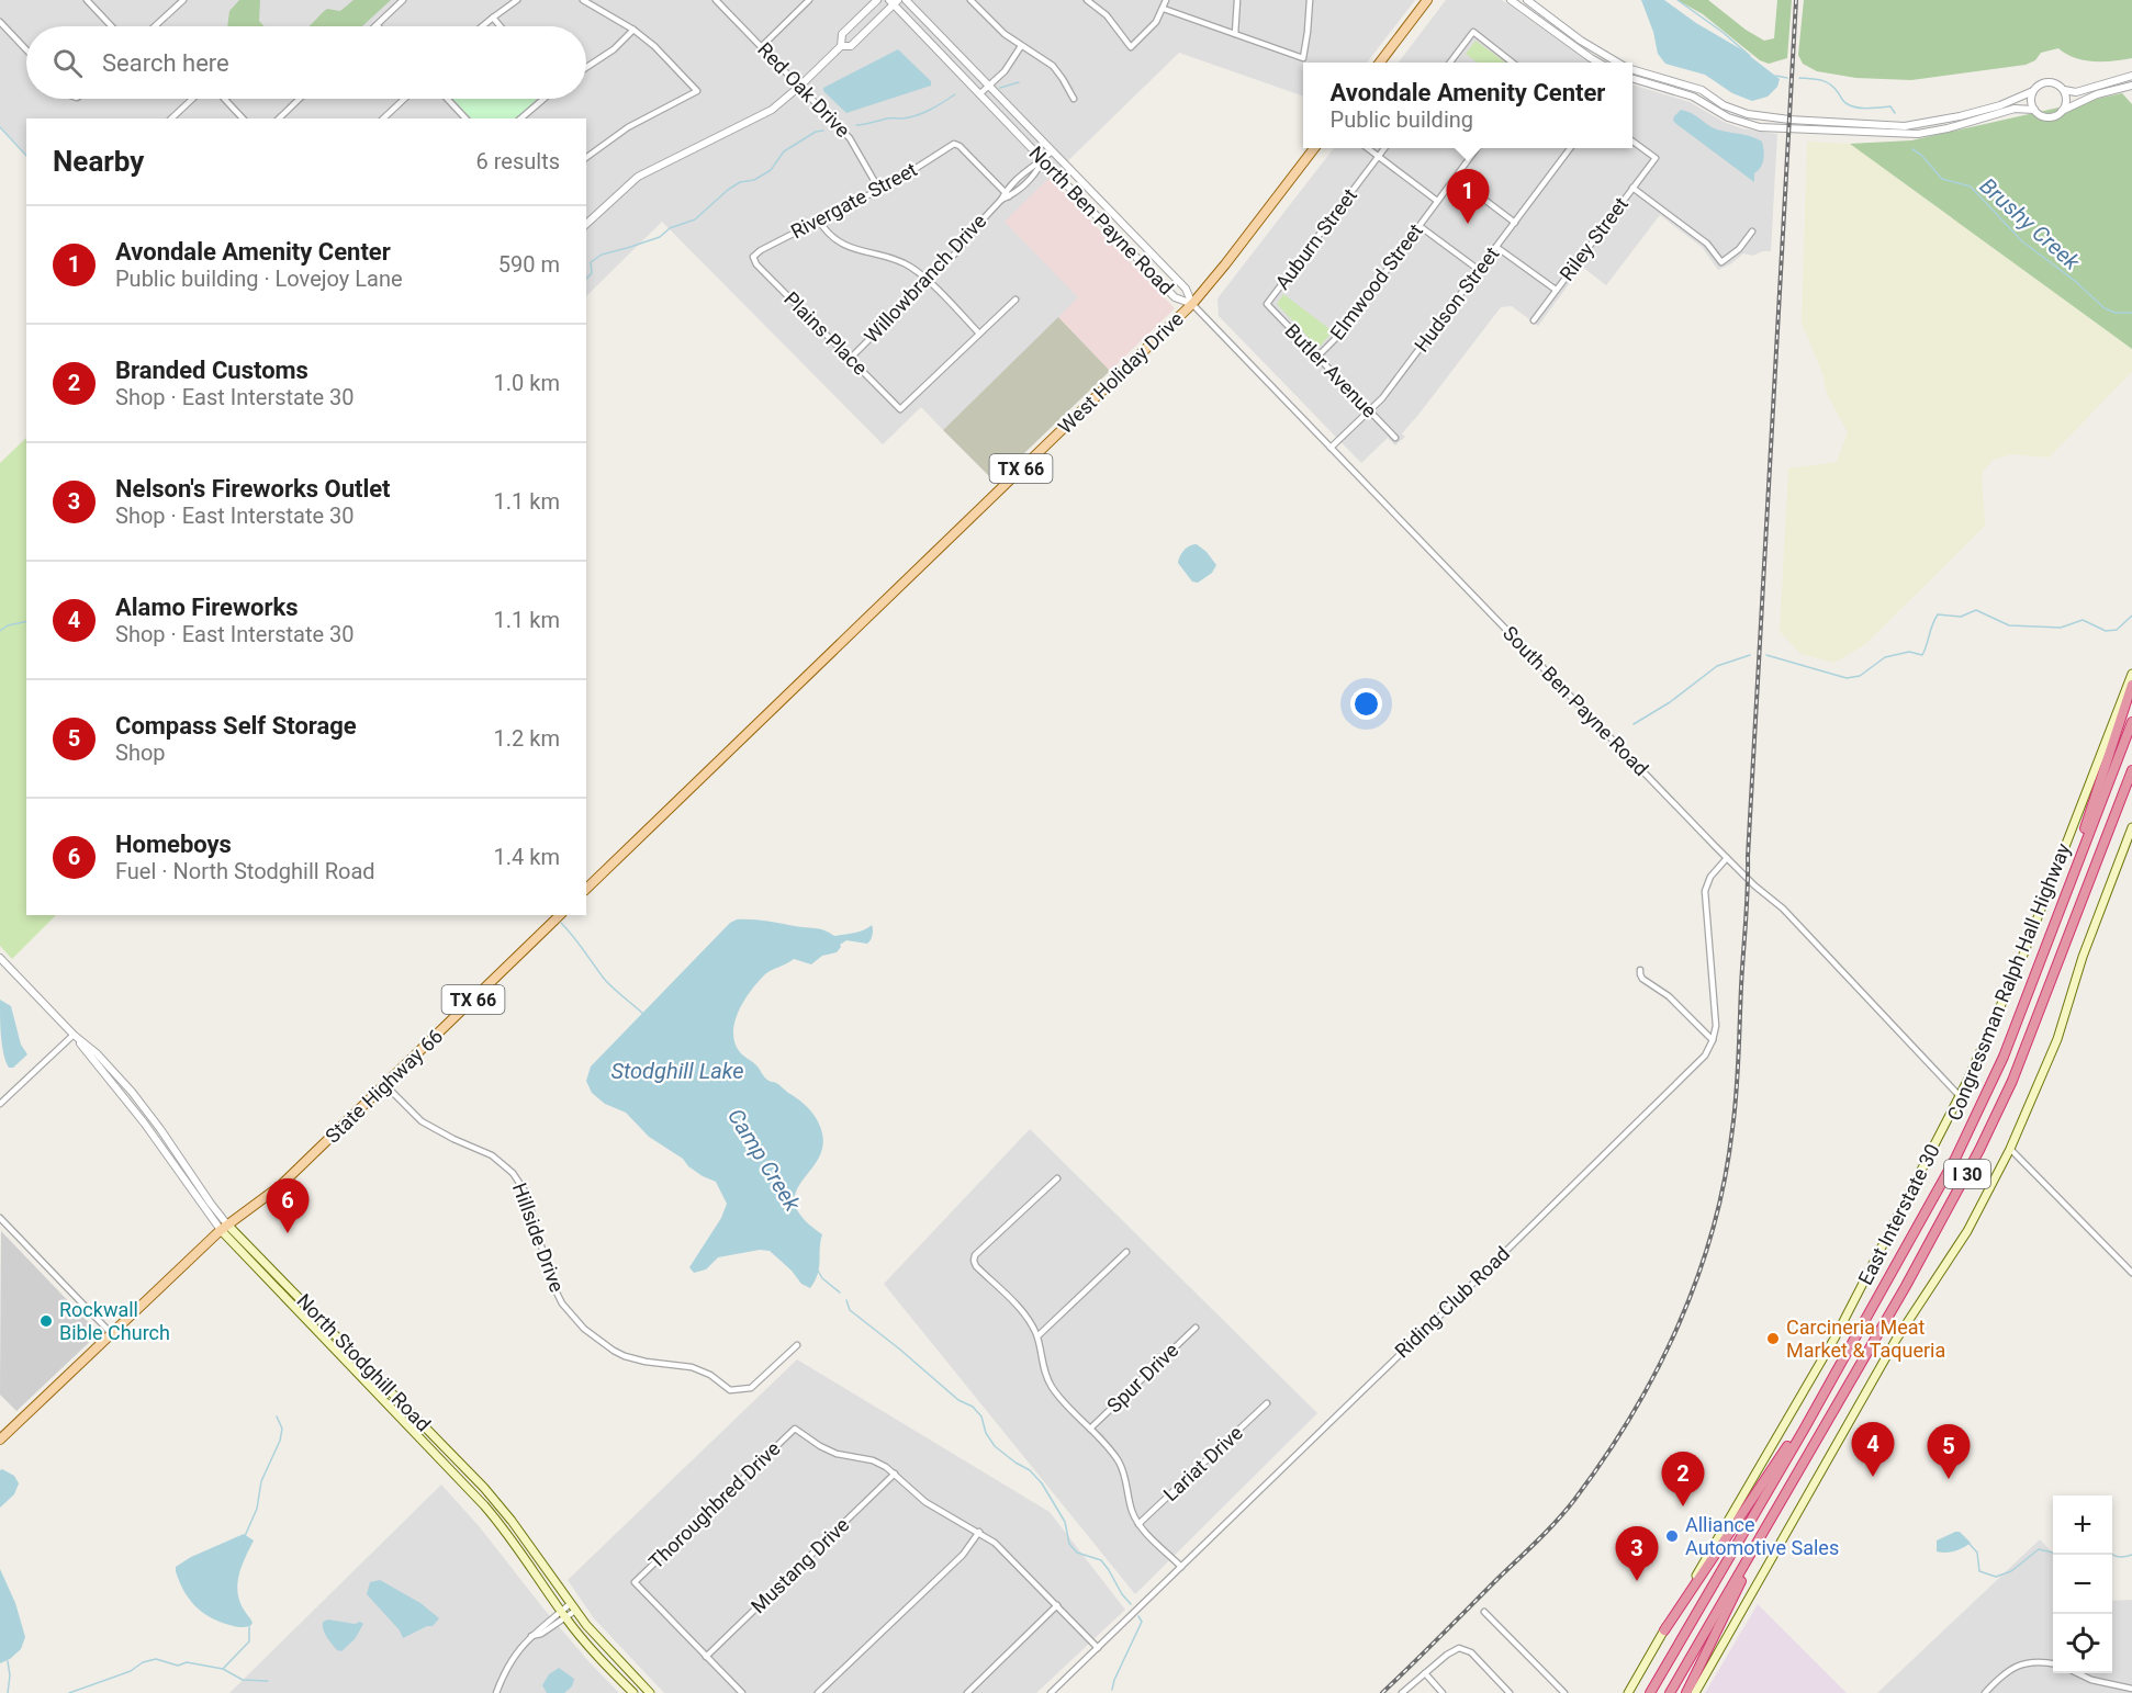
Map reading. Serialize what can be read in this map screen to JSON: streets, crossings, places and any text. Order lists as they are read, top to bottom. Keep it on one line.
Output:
{"streets":{"highway":["Congressman Ralph Hall Highway","I 30"],"main road":["West Holiday Drive","TX 66","State Highway 66","East Interstate 30","North Stodghill Road"],"street":["Red Oak Drive","Rivergate Street","North Ben Payne Road","Auburn Street","Riley Street","Willowbranch Drive","Elmwood Street","Hudson Street","Plains Place","Butler Avenue","South Ben Payne Road","Hillside Drive","Riding Club Road","Spur Drive","Lariat Drive","Thoroughbred Drive","Mustang Drive"]},"crossings":[["Red Oak Drive","Rivergate Street"],["Rivergate Street","Willowbranch Drive"],["Rivergate Street","Plains Place"],["North Ben Payne Road","Willowbranch Drive"],["North Ben Payne Road","West Holiday Drive"],["North Ben Payne Road","South Ben Payne Road"],["Auburn Street","Butler Avenue"],["Willowbranch Drive","Plains Place"],["Elmwood Street","Butler Avenue"],["Hudson Street","Butler Avenue"],["Hudson Street","South Ben Payne Road"],["West Holiday Drive","South Ben Payne Road"],["TX 66","State Highway 66"],["TX 66","North Stodghill Road"],["South Ben Payne Road","East Interstate 30"],["State Highway 66","Hillside Drive"],["State Highway 66","North Stodghill Road"],["Thoroughbred Drive","Mustang Drive"]],"water":["Brushy Creek","Stodghill Lake","Camp Creek"],"places":["Rockwall Bible Church","Carcineria Meat Market & Taqueria","Alliance Automotive Sales"],"page":{"search":"Search here","popup":["Avondale Amenity Center","Public building"],"heading":["Nearby","6 results"],"pins":["1","6","4","5","2","3"],"list":[{"mark":"1","name":"Avondale Amenity Center","note":"Public building · Lovejoy Lane","value":"590 m"},{"mark":"2","name":"Branded Customs","note":"Shop · East Interstate 30","value":"1.0 km"},{"mark":"3","name":"Nelson's Fireworks Outlet","note":"Shop · East Interstate 30","value":"1.1 km"},{"mark":"4","name":"Alamo Fireworks","note":"Shop · East Interstate 30","value":"1.1 km"},{"mark":"5","name":"Compass Self Storage","note":"Shop","value":"1.2 km"},{"mark":"6","name":"Homeboys","note":"Fuel · North Stodghill Road","value":"1.4 km"}],"map_buttons":["+","−"]}}
